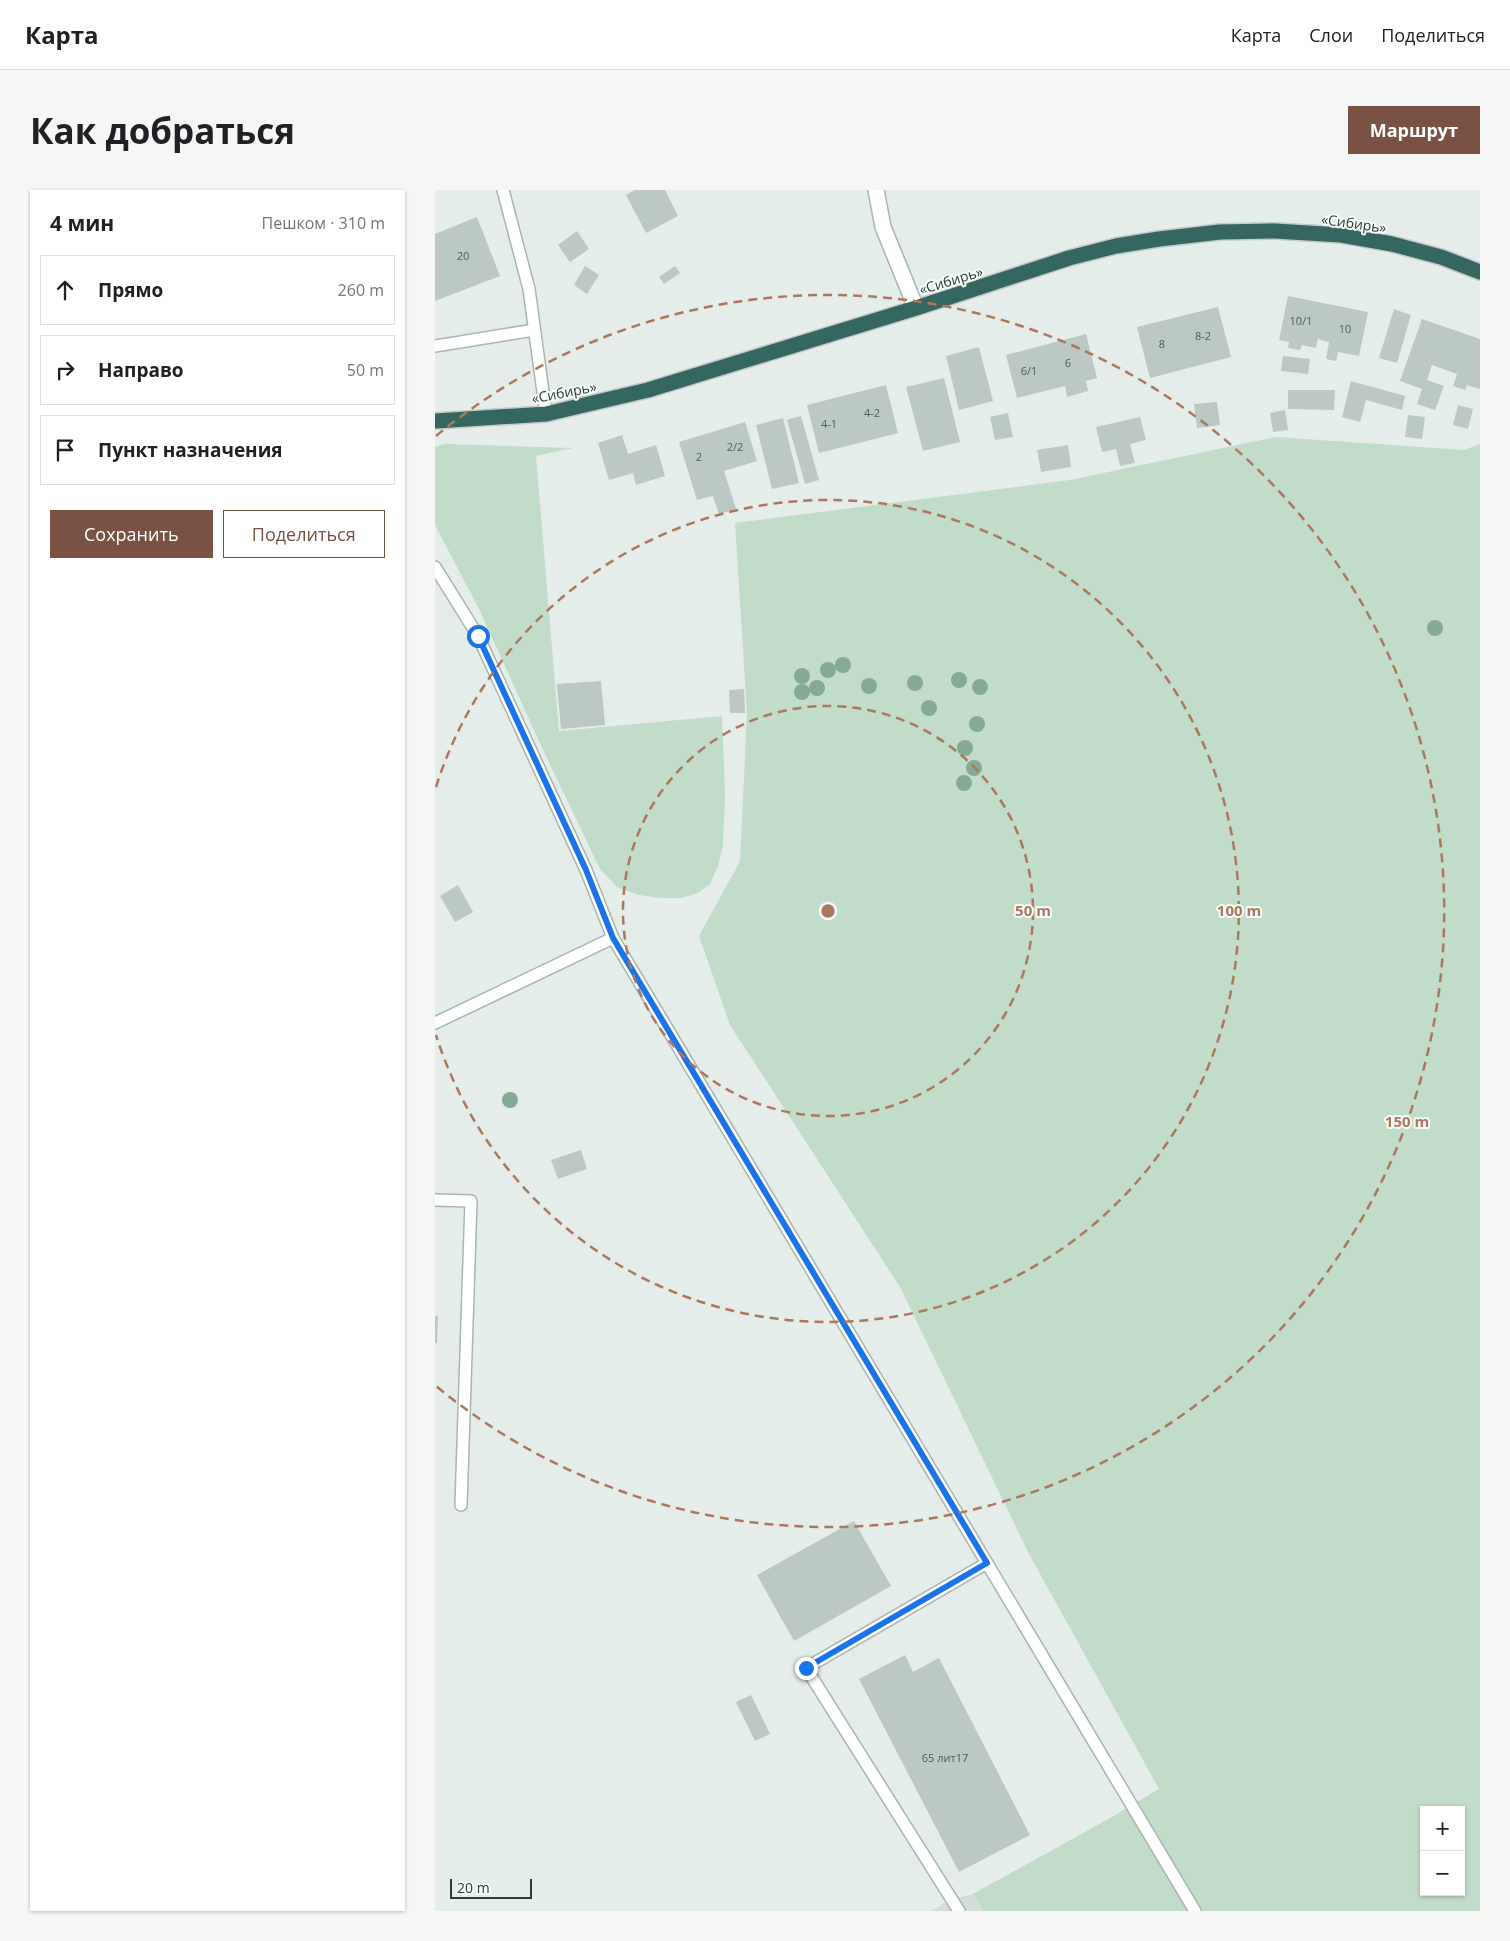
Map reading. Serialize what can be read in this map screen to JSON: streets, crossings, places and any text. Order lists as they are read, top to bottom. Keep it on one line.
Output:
{"streets":{"highway":["«Сибирь»"]},"house_numbers":["20","10/1","10","8-2","8","6","6/1","4-2","4-1","2/2","2","65 лит17"],"scale_bar":"20 m","page":{"header":"Карта","nav":["Карта","Слои","Поделиться"],"buttons":["Маршрут",["Сохранить","Поделиться"]],"title":"Как добраться","heading":["4 мин","Пешком · 310 m"],"list":[["Прямо","260 m"],["Направо","50 m"],"Пункт назначения"],"map_buttons":["+","−"],"scale":"20 m"},"rings":["50 m","100 m","150 m"]}
